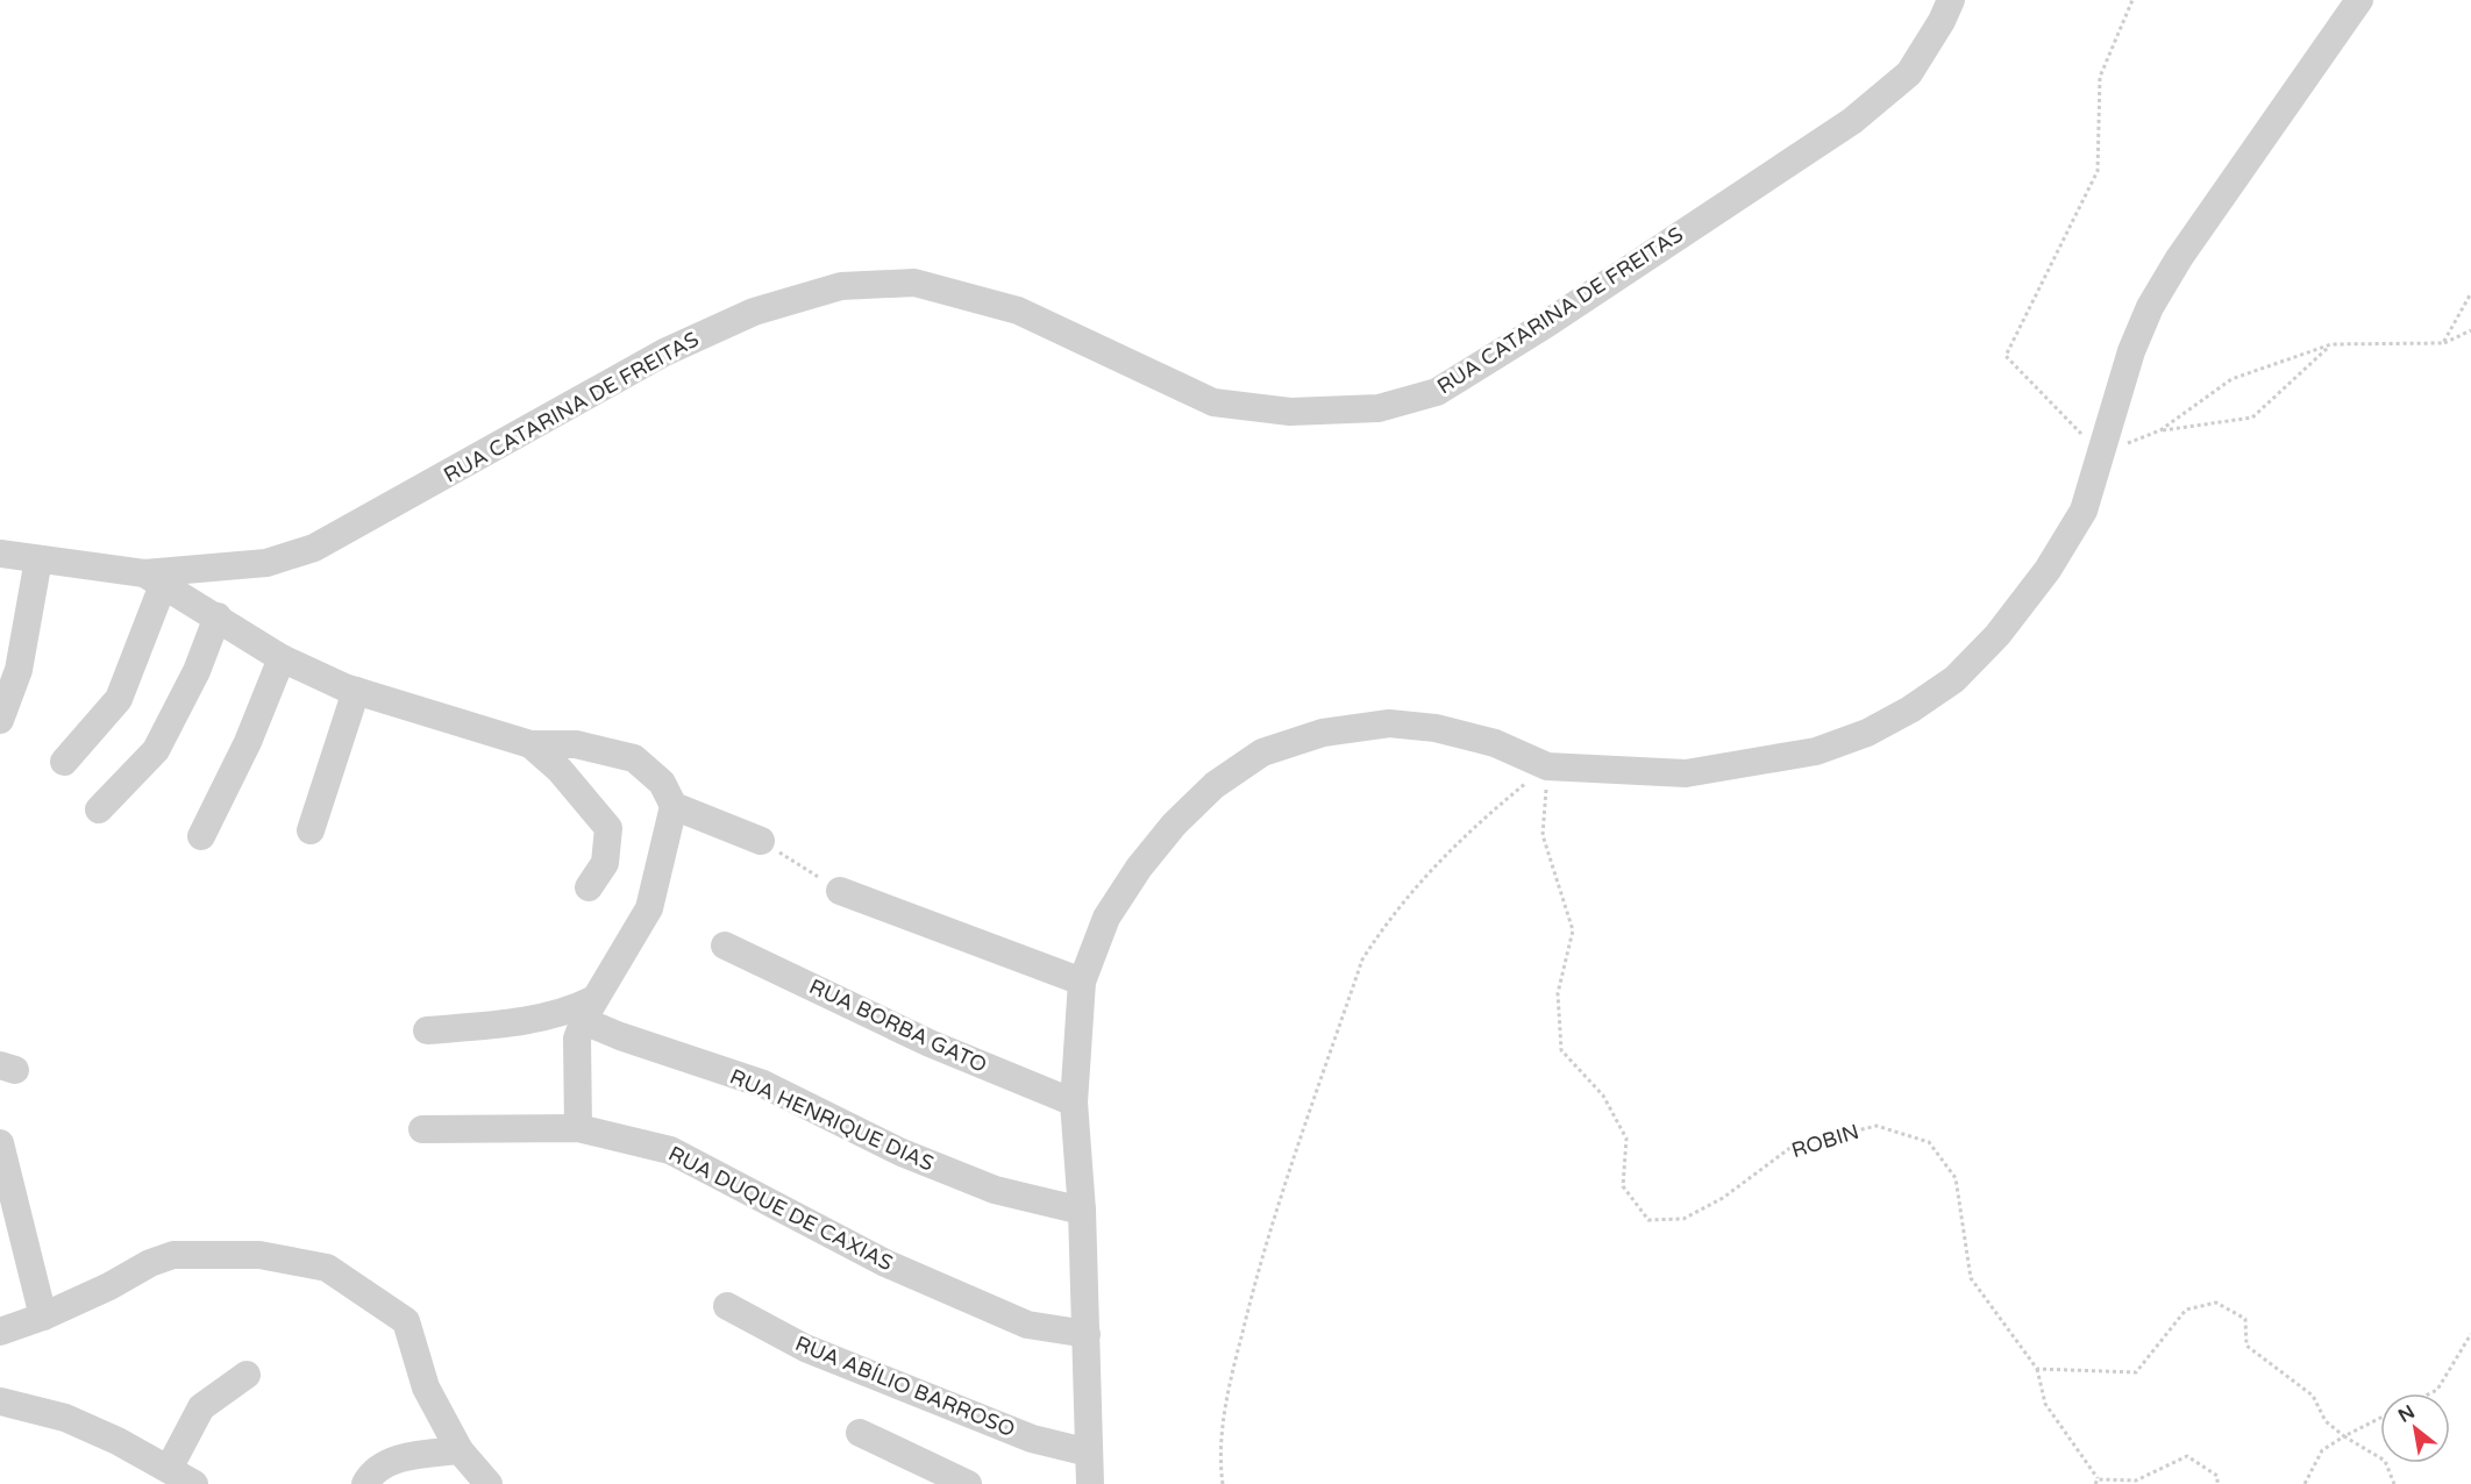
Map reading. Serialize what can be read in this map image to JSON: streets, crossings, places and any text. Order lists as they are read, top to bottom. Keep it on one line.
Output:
{"streets":{"street":["RUA CATARINA DE FREITAS","RUA BORBA GATO","RUA HENRIQUE DIAS","RUA DUQUE DE CAXIAS","RUA ABÍLIO BARROSO"],"path":["ROBIN"]},"north":"top left"}
